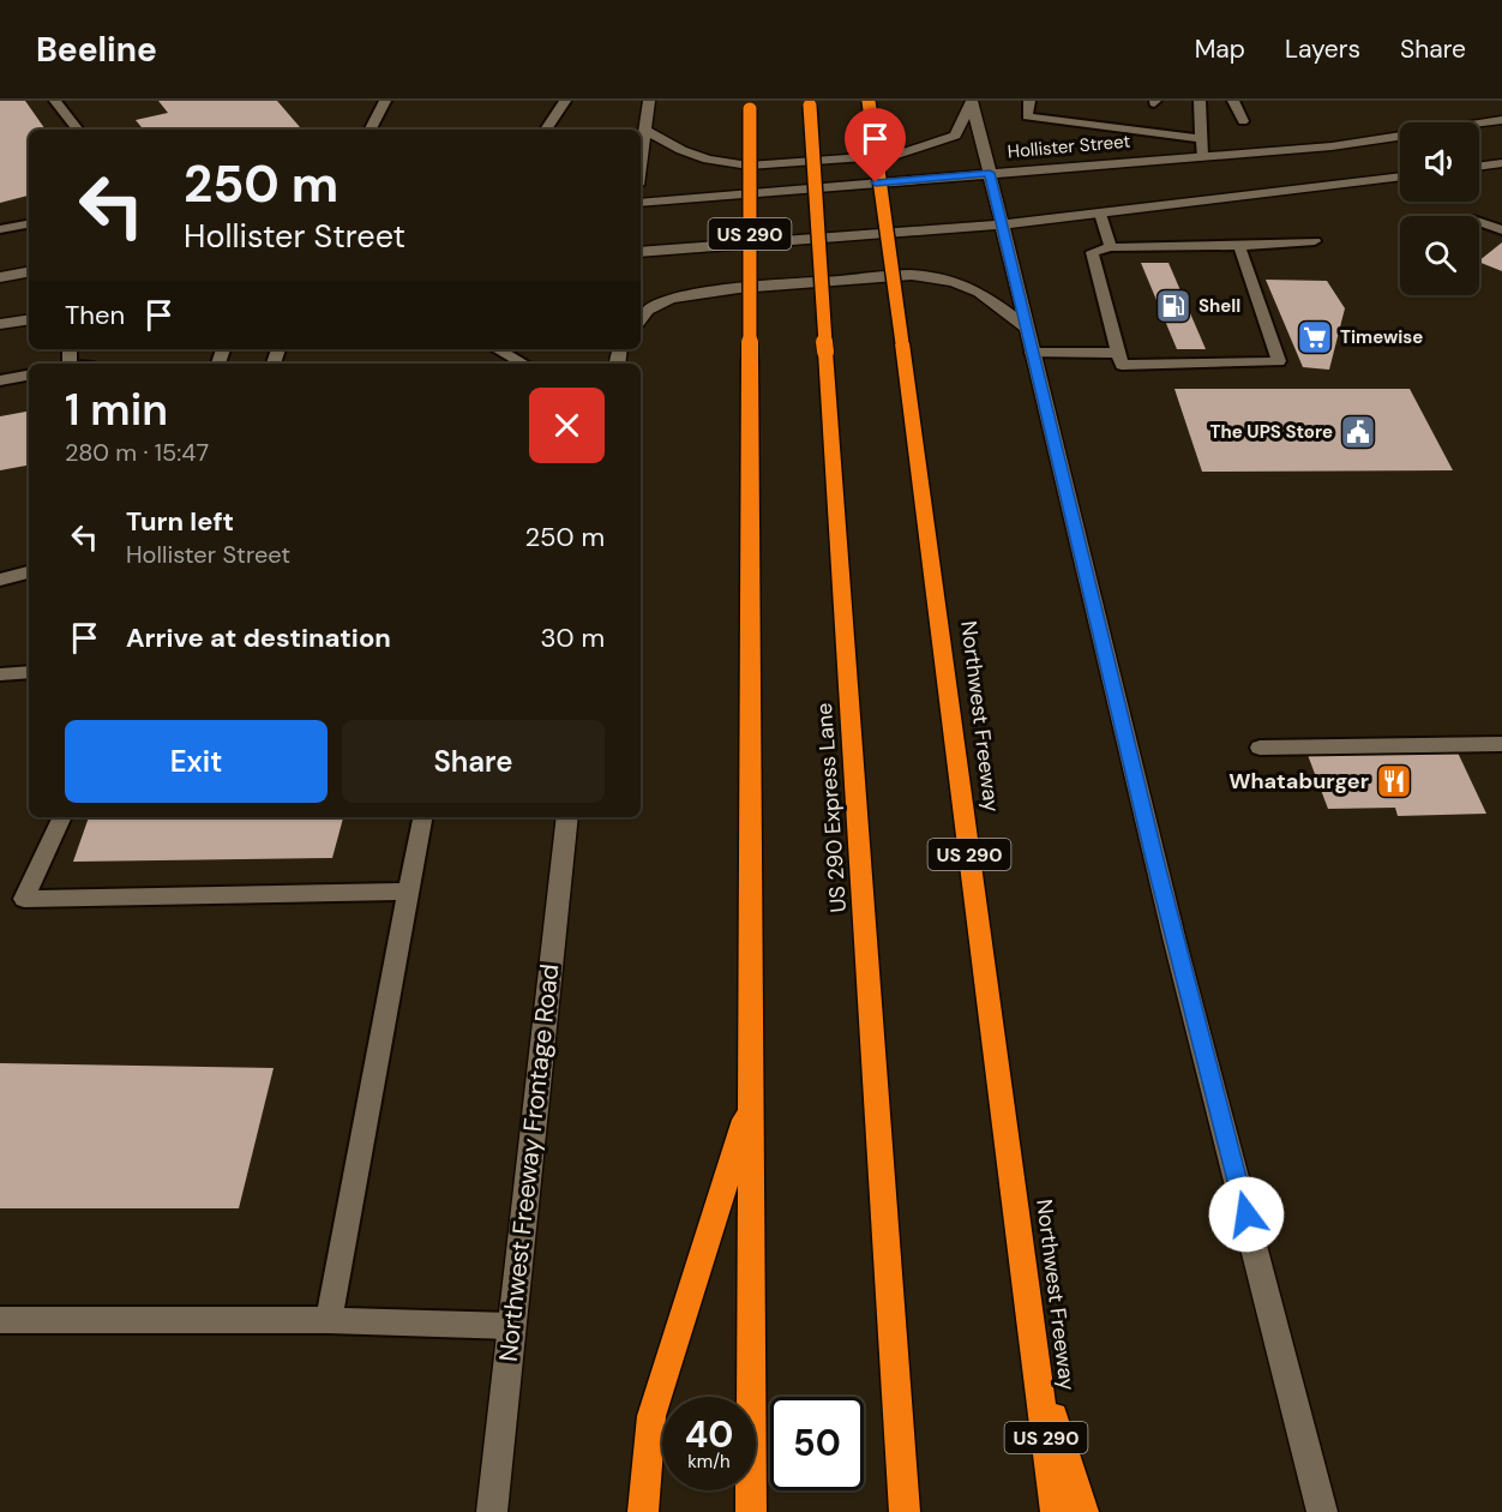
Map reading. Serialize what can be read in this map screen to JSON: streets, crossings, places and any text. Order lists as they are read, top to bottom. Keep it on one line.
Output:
{"streets":{"highway":["US 290","Northwest Freeway","US 290 Express Lane"],"main road":["Hollister Street","Northwest Freeway Frontage Road"]},"places":{"fuel station":["Shell"],"supermarket":["Timewise"],"public building":["The UPS Store"],"restaurant":["Whataburger"]},"page":{"header":"Beeline","nav":["Map","Layers","Share"],"turn":["250 m","Hollister Street"],"then":"Then","heading":["1 min","280 m · 15:47"],"list":[{"name":"Turn left","note":"Hollister Street","value":"250 m"},{"name":"Arrive at destination","value":"30 m"}],"buttons":["Exit","Share"],"speed":"40 km/h","limit":"50"}}
